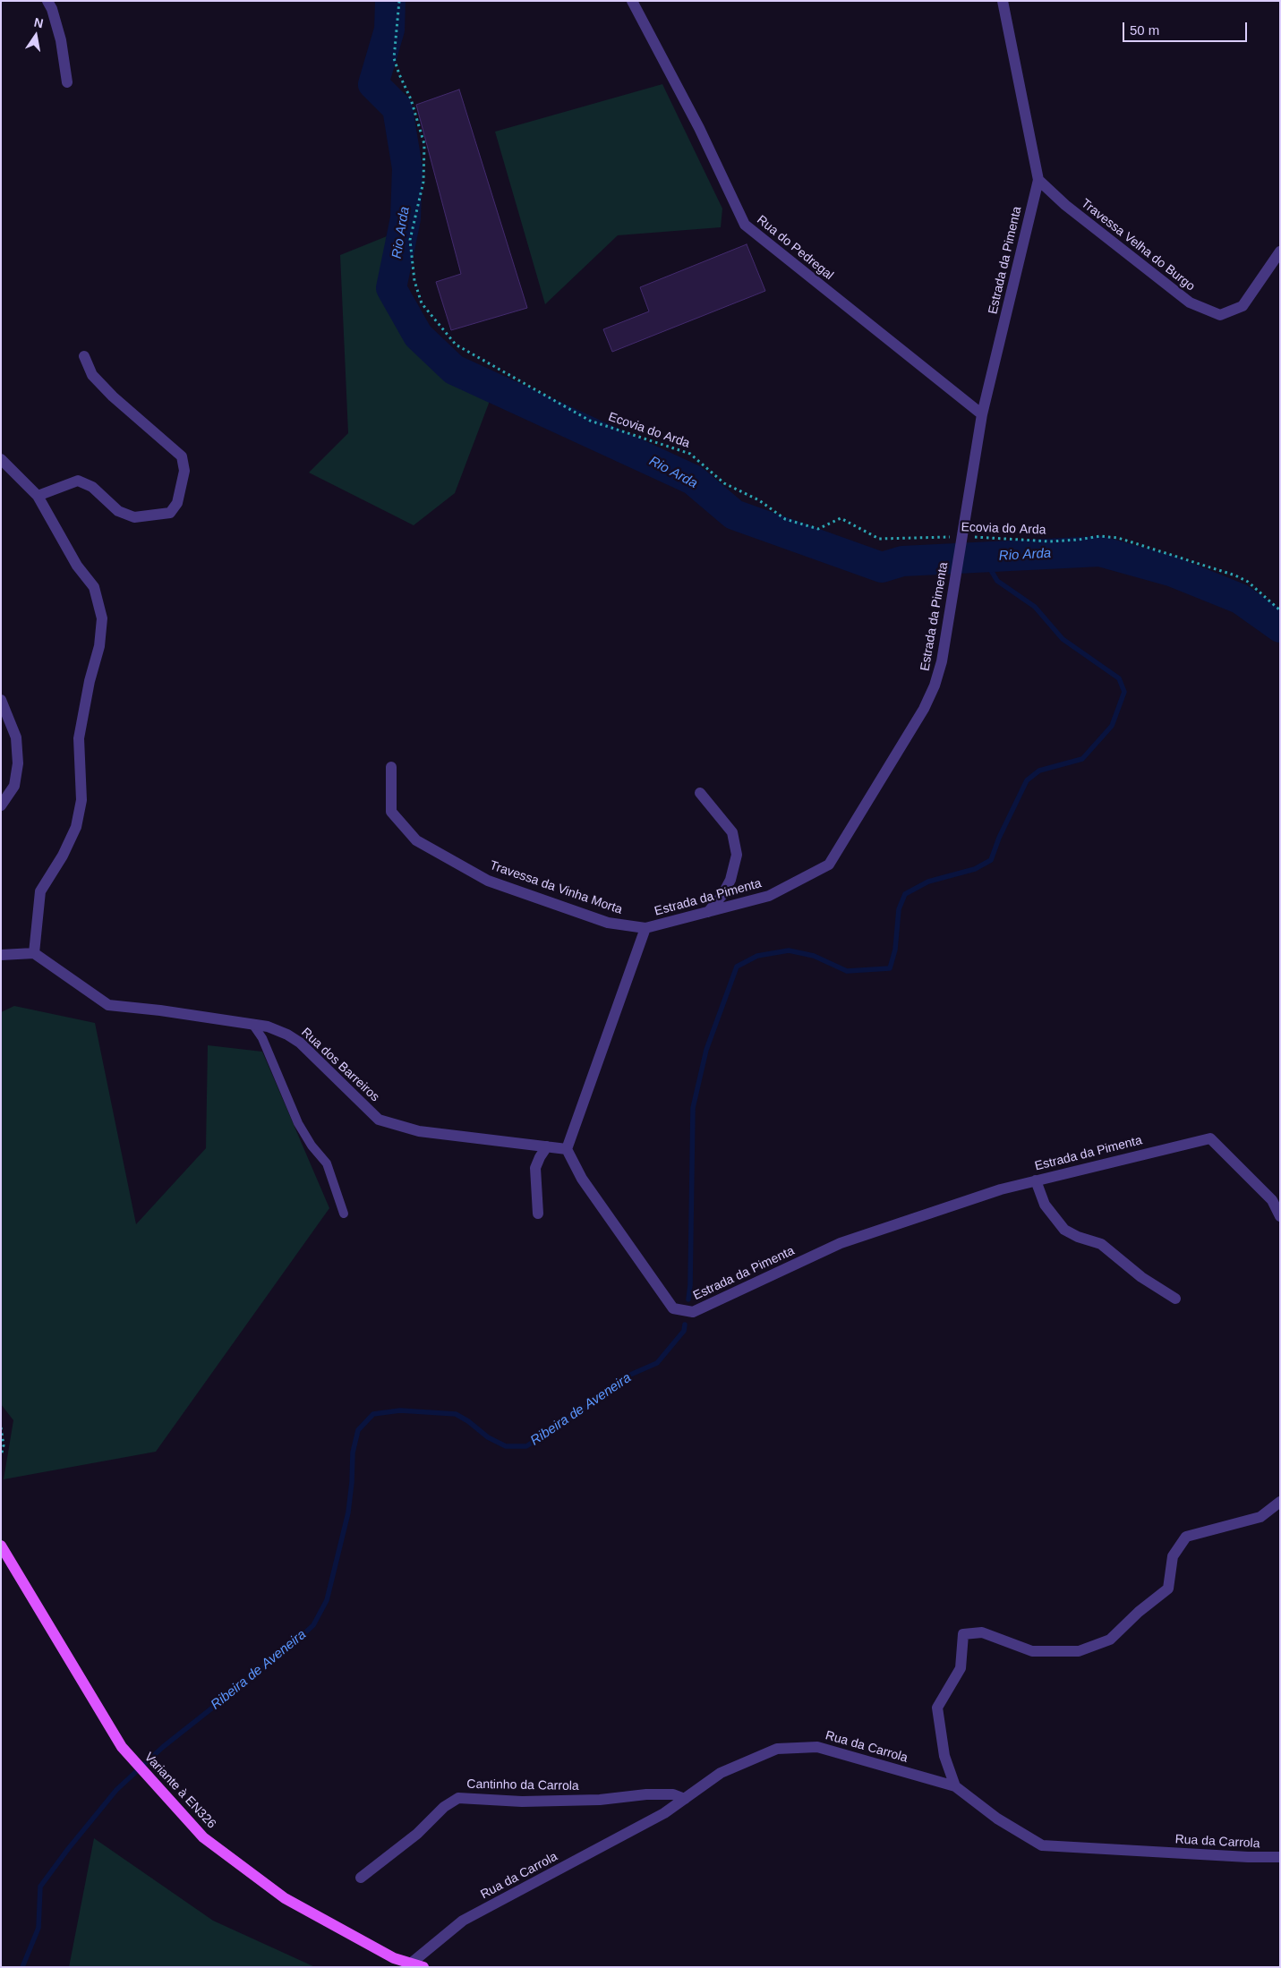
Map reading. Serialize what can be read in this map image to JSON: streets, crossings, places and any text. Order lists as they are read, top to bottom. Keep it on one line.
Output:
{"streets":{"main road":["Variante à EN326"],"street":["Travessa Velha do Burgo","Rua do Pedregal","Estrada da Pimenta","Travessa da Vinha Morta","Rua dos Barreiros","Rua da Carrola","Cantinho da Carrola"],"path":["Ecovia do Arda"]},"crossings":[["Travessa Velha do Burgo","Estrada da Pimenta"],["Rua do Pedregal","Estrada da Pimenta"],["Estrada da Pimenta","Ecovia do Arda"],["Estrada da Pimenta","Travessa da Vinha Morta"],["Estrada da Pimenta","Rua dos Barreiros"],["Rua da Carrola","Cantinho da Carrola"]],"water":["Rio Arda","Ribeira de Aveneira"],"scale_bar":"50 m","north":"top"}
